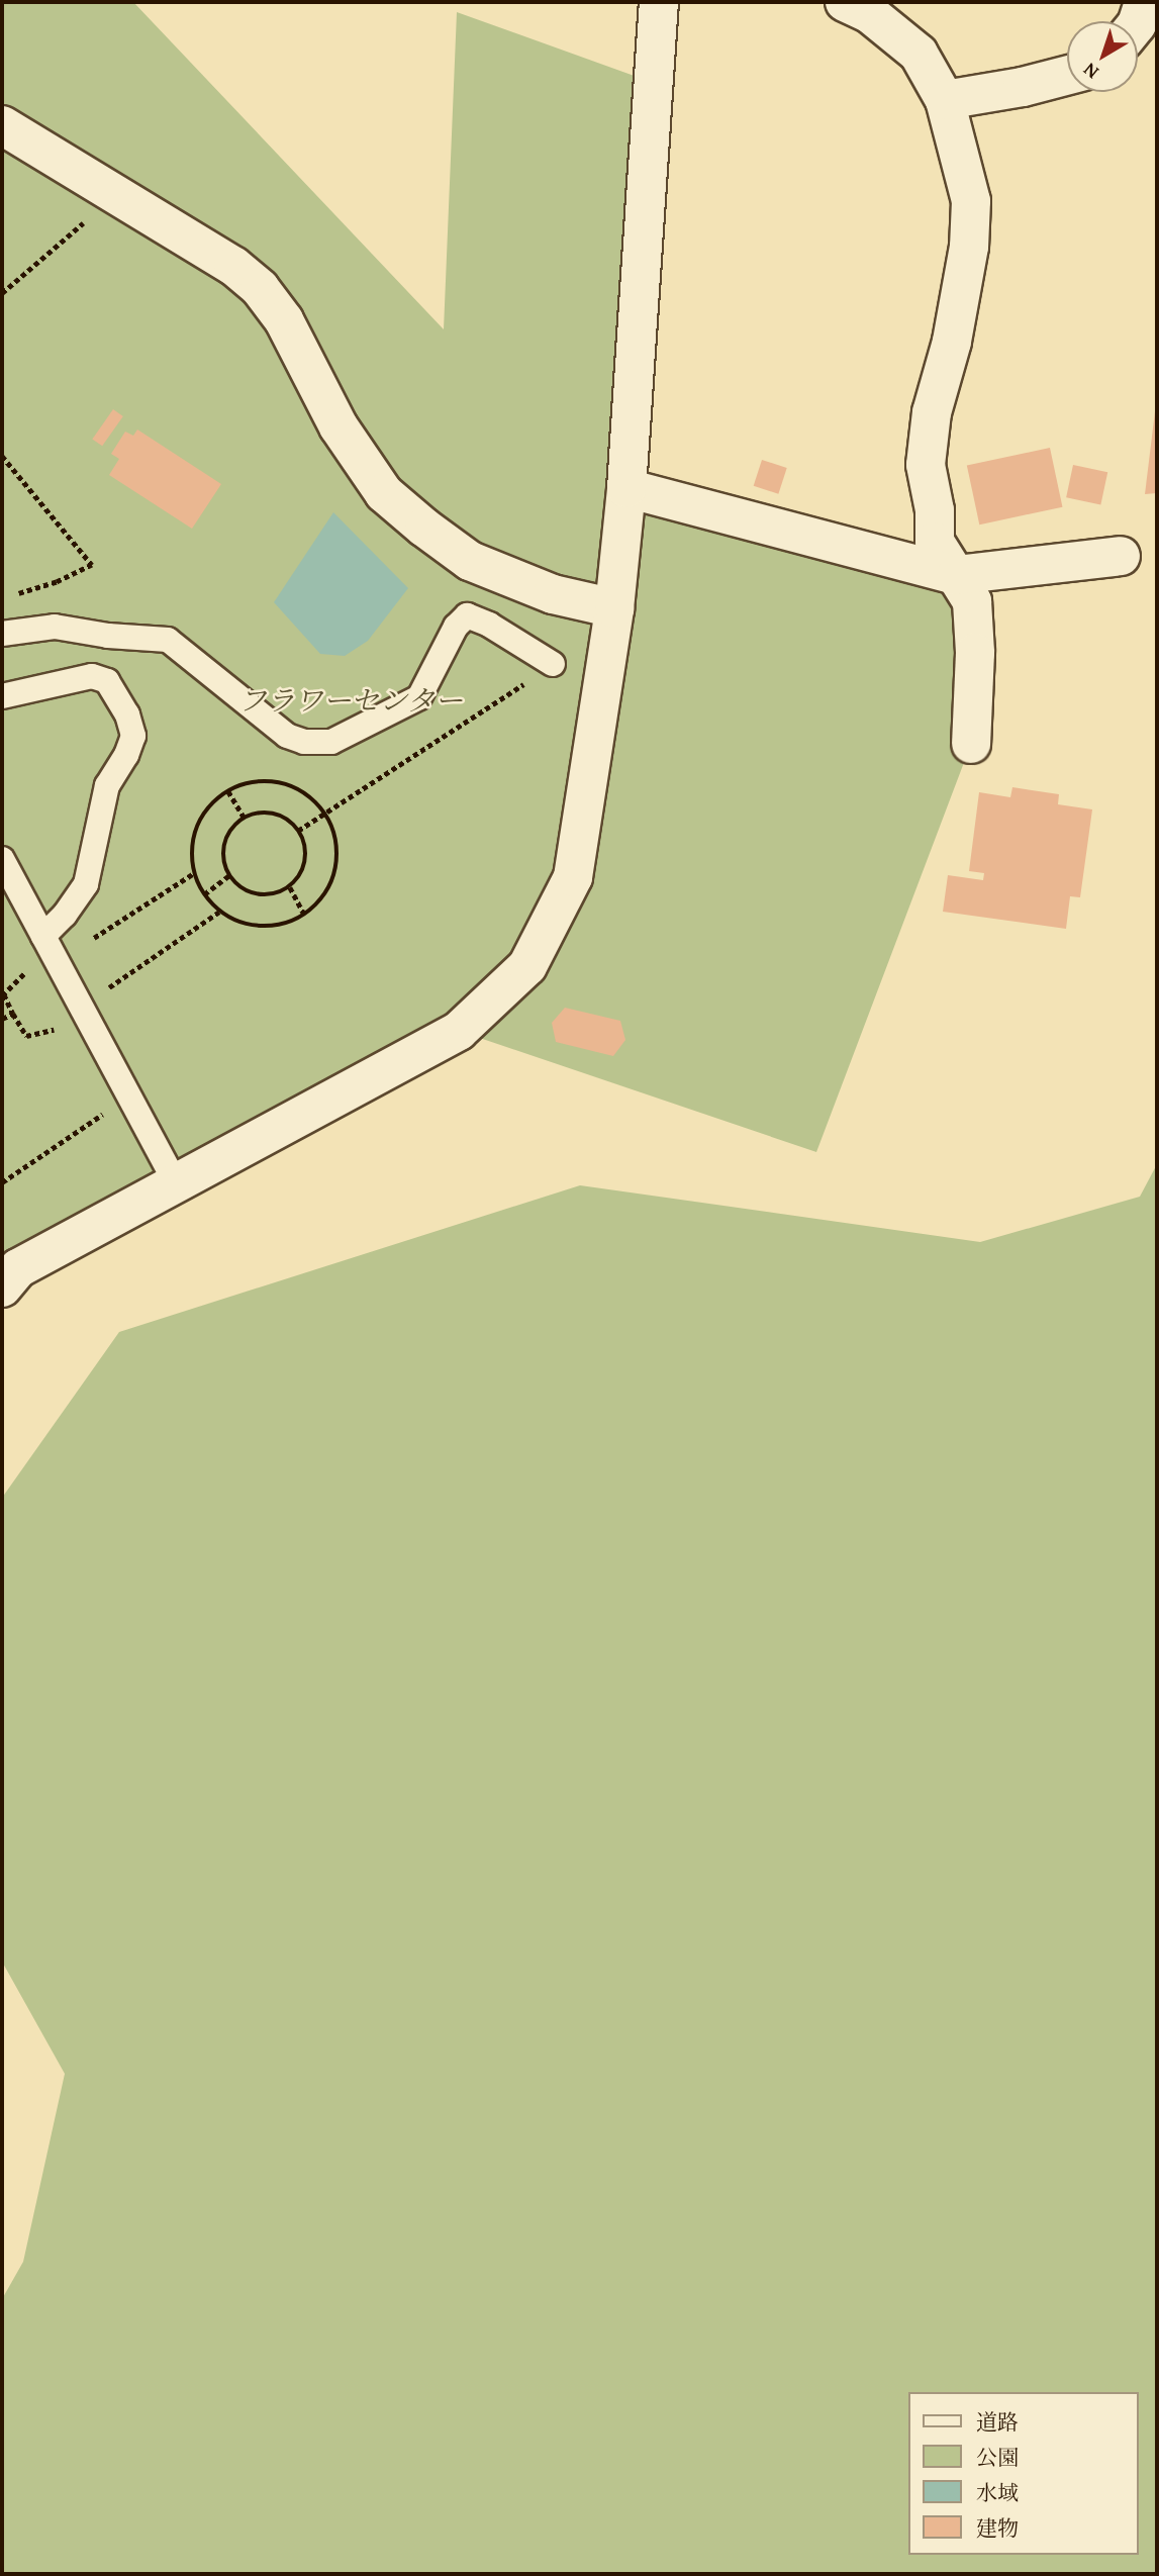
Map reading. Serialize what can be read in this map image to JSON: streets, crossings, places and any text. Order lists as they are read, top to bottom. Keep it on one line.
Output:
{"parks":["フラワーセンター"],"legend":["道路","公園","水域","建物"],"north":"bottom left"}
